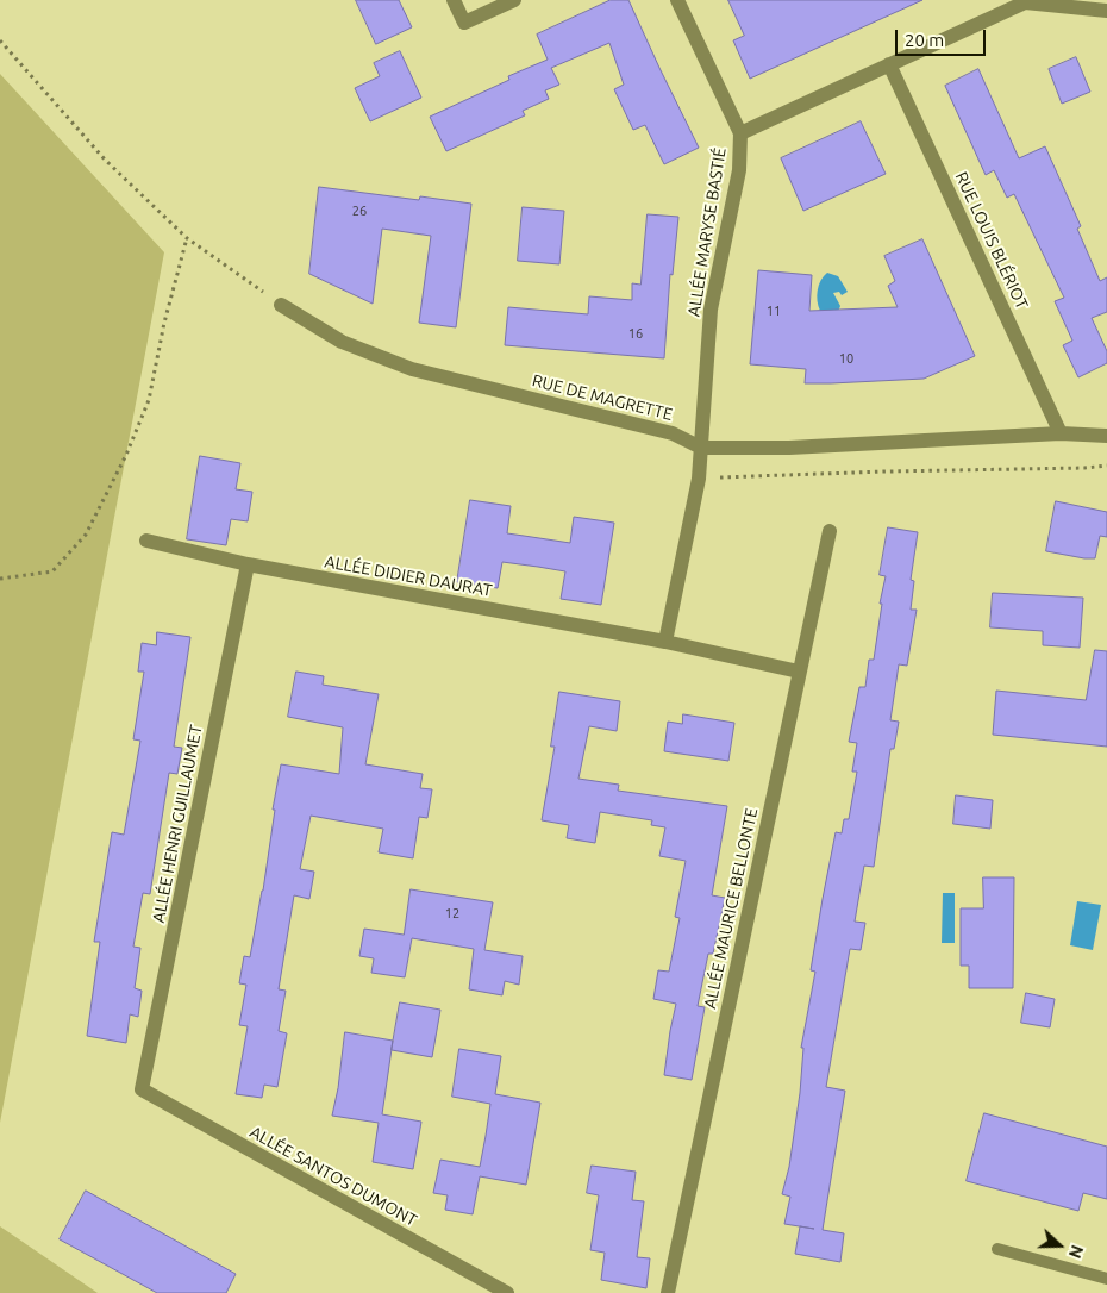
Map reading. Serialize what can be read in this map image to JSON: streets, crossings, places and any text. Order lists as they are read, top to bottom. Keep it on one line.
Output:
{"streets":{"street":["ALLÉE MARYSE BASTIÉ","RUE LOUIS BLÉRIOT","RUE DE MAGRETTE","ALLÉE DIDIER DAURAT","ALLÉE HENRI GUILLAUMET","ALLÉE MAURICE BELLONTE","ALLÉE SANTOS DUMONT"]},"crossings":[["ALLÉE MARYSE BASTIÉ","RUE DE MAGRETTE"],["ALLÉE MARYSE BASTIÉ","ALLÉE DIDIER DAURAT"],["RUE LOUIS BLÉRIOT","RUE DE MAGRETTE"],["ALLÉE DIDIER DAURAT","ALLÉE HENRI GUILLAUMET"],["ALLÉE DIDIER DAURAT","ALLÉE MAURICE BELLONTE"],["ALLÉE HENRI GUILLAUMET","ALLÉE SANTOS DUMONT"]],"house_numbers":["26","11","16","10","12"],"scale_bar":"20 m","north":"right"}
